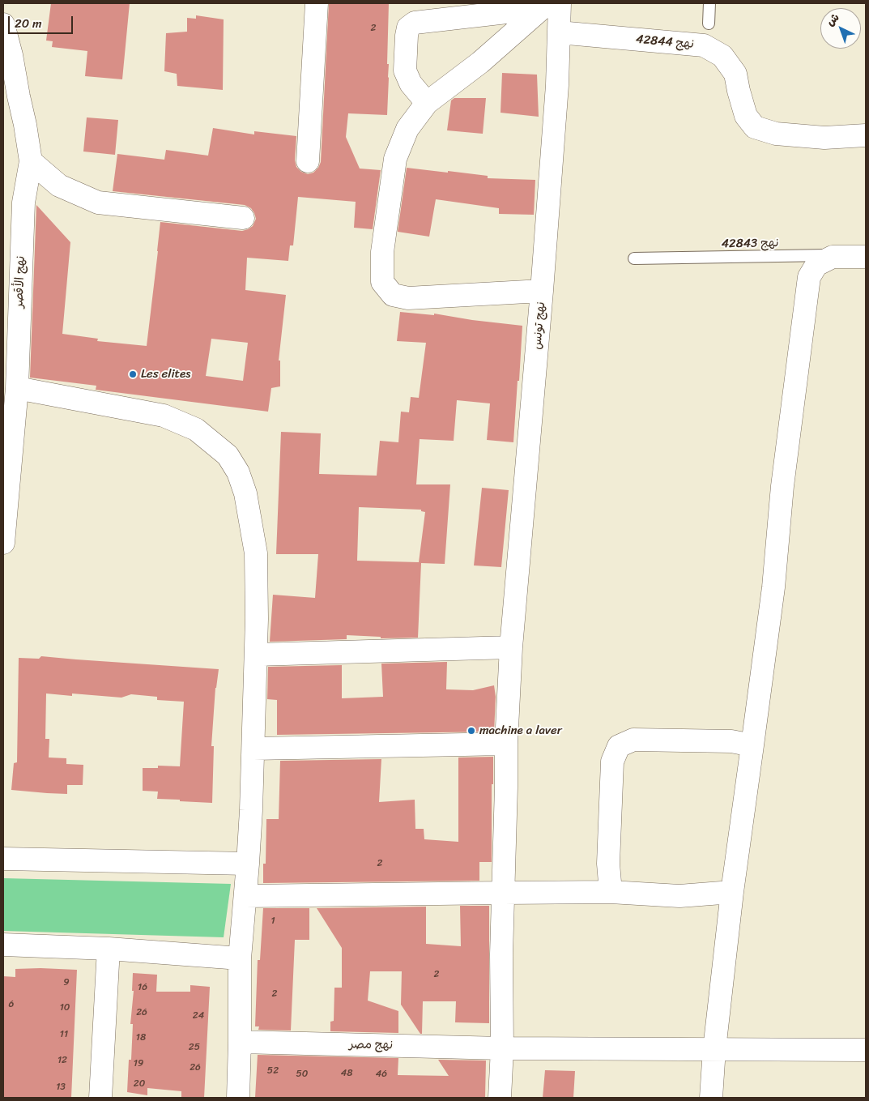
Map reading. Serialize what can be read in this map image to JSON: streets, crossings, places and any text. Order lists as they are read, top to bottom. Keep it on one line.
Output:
{"streets":{"street":["نهج 42844","نهج الأقصر","نهج تونس","نهج مصر"],"lane":["نهج 42843"]},"crossings":[["نهج 42844","نهج تونس"],["نهج تونس","نهج مصر"]],"places":["Les elites","machine a laver"],"house_numbers":["2","2","1","2","9","16","2","6","10","26","24","11","18","25","12","19","26","52","48","50","46","20","13"],"scale_bar":"20 m","north":"top left"}
